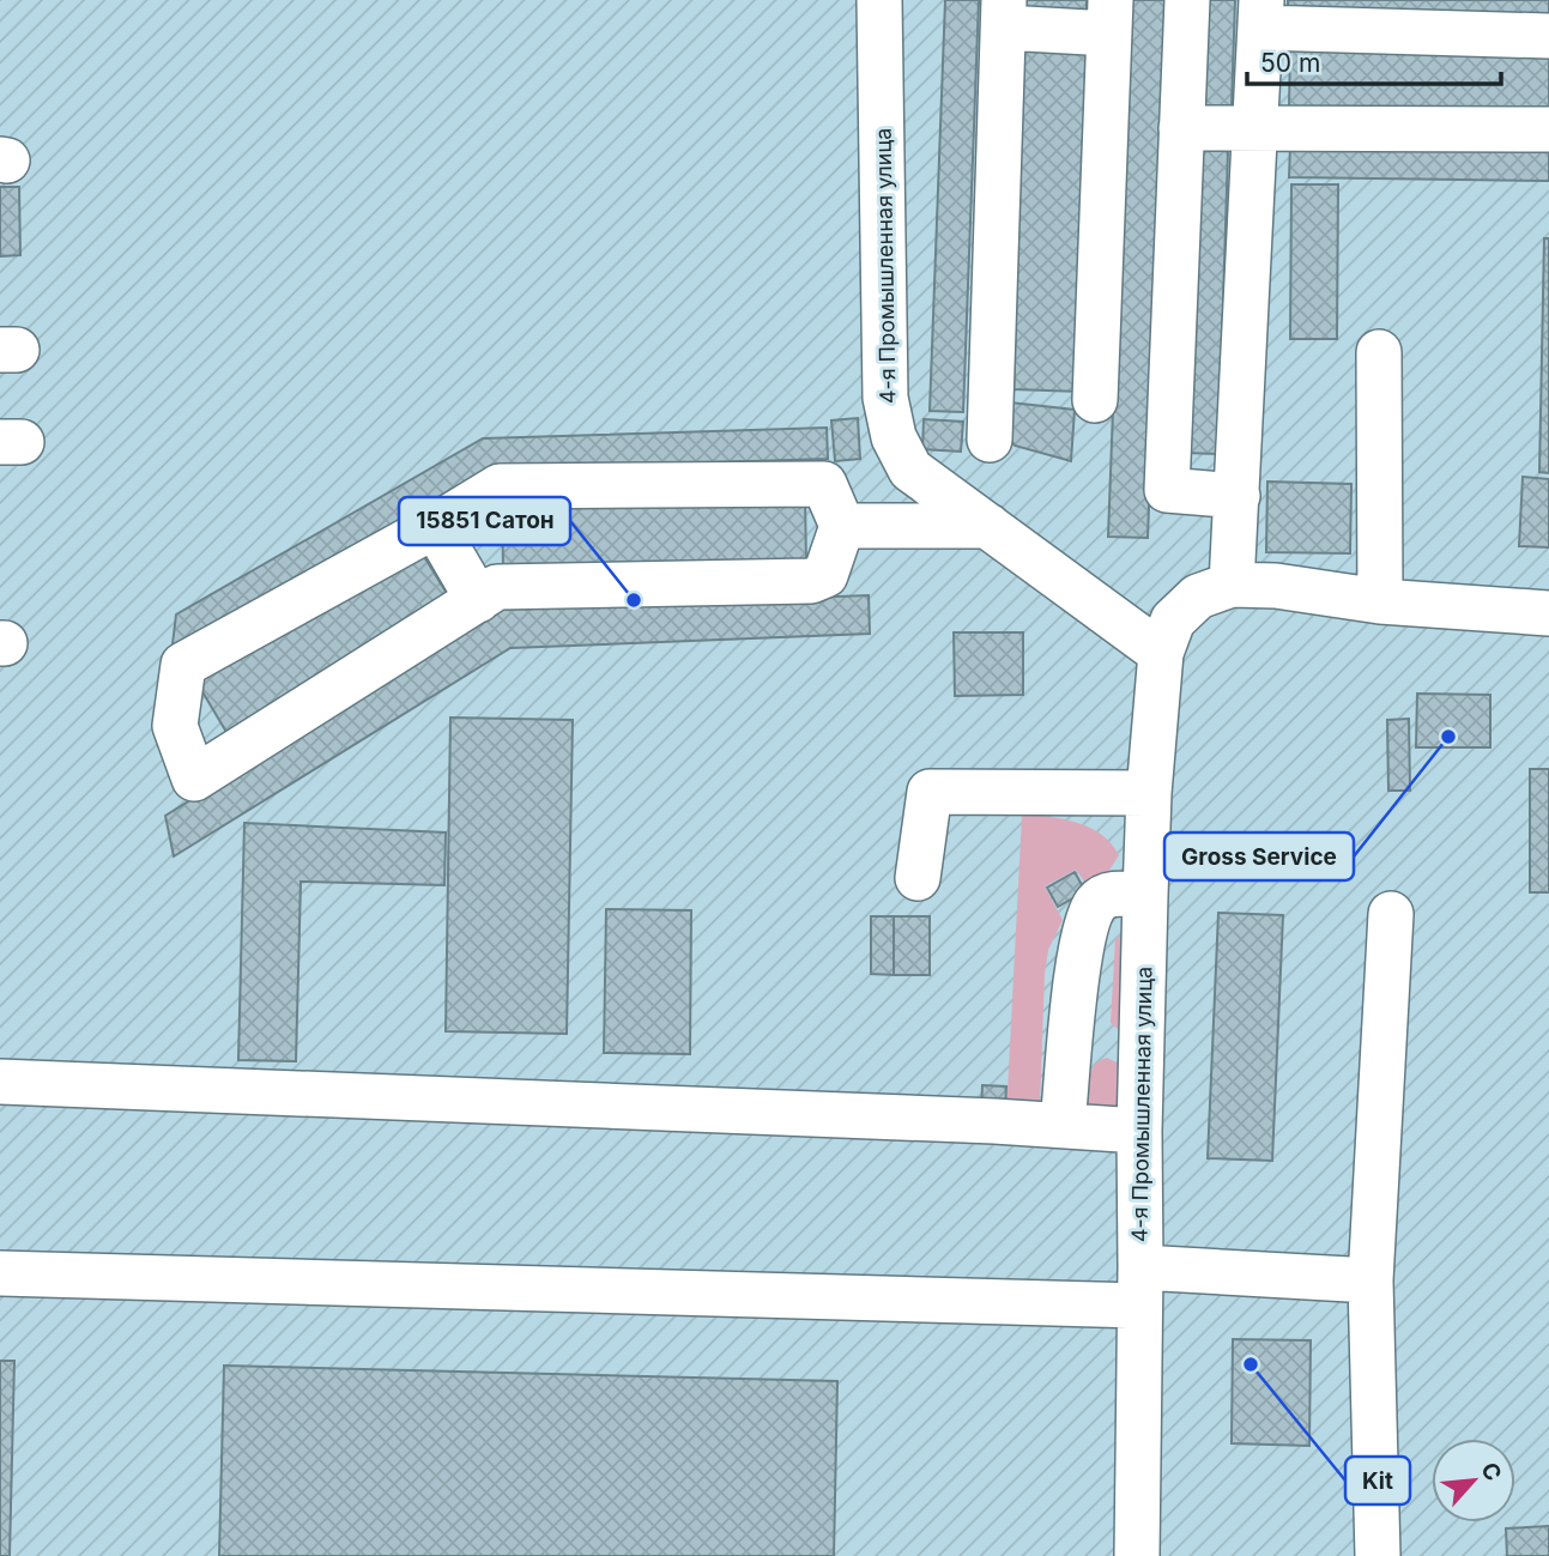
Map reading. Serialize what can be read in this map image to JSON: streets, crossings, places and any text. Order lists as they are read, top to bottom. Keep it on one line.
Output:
{"streets":{"street":["4-я Промышленная улица"]},"places":["15851 Сатон","Gross Service","Kit"],"scale_bar":"50 m","north":"top right"}
